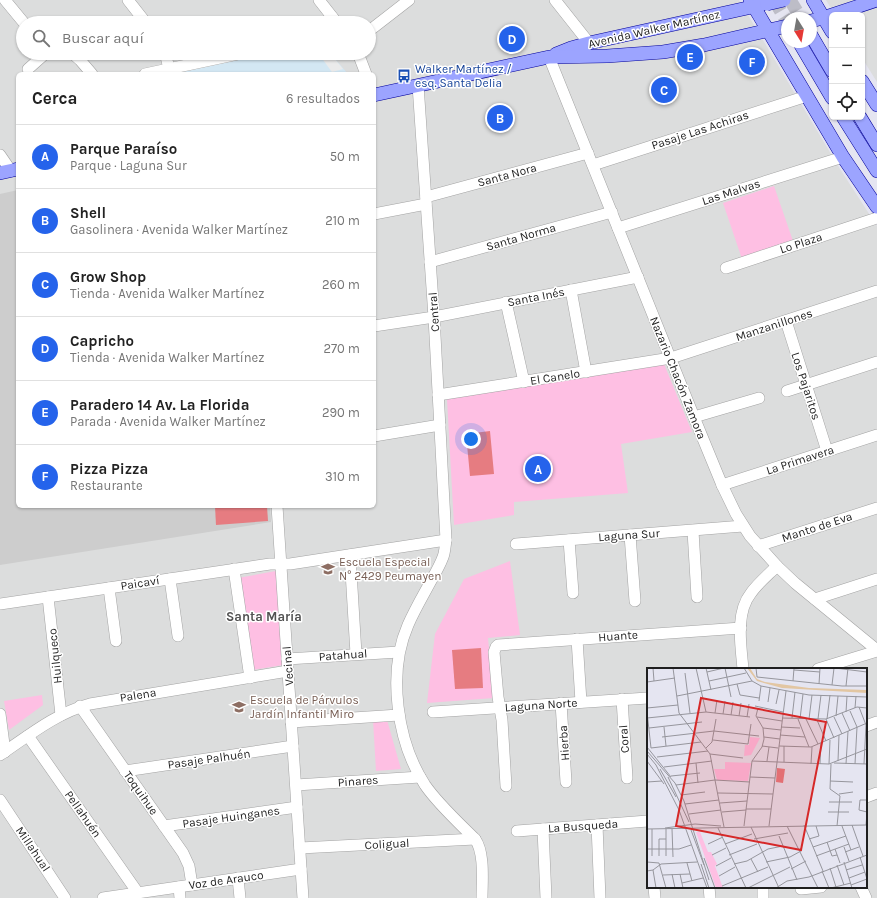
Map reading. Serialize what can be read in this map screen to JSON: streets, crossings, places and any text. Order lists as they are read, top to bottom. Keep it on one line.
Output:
{"streets":{"main road":["Avenida Walker Martínez"],"street":["Pasaje Las Achiras","Santa Nora","Las Malvas","Santa Norma","Lo Plaza","Santa Inés","Central","Manzanillones","El Canelo","Nazario Chacón Zamora","Los Pajaritos","La Primavera","Manto de Eva","Laguna Sur","Paicaví","Huante","Patahual","Huilqueco","Vecinal","Palena","Laguna Norte","Coral","Hierba","Pasaje Palhuén","Pinares","Toquihue","Pellahuén","Pasaje Huinganes","La Busqueda","Coligual","Millahual","Voz de Arauco"]},"crossings":[["Avenida Walker Martínez","Central"],["Avenida Walker Martínez","Nazario Chacón Zamora"],["Pasaje Las Achiras","Nazario Chacón Zamora"],["Santa Nora","Central"],["Santa Nora","Nazario Chacón Zamora"],["Las Malvas","Nazario Chacón Zamora"],["Santa Norma","Central"],["Santa Norma","Nazario Chacón Zamora"],["Santa Inés","Central"],["Santa Inés","Nazario Chacón Zamora"],["Central","El Canelo"],["Central","Paicaví"],["Central","Patahual"],["Central","Pinares"],["Central","Coligual"],["Manzanillones","El Canelo"],["Manzanillones","Nazario Chacón Zamora"],["Manzanillones","Los Pajaritos"],["El Canelo","Nazario Chacón Zamora"],["Nazario Chacón Zamora","La Primavera"],["Nazario Chacón Zamora","Manto de Eva"],["Nazario Chacón Zamora","Laguna Sur"],["Los Pajaritos","La Primavera"],["Paicaví","Huilqueco"],["Paicaví","Vecinal"],["Huante","Laguna Norte"],["Patahual","Vecinal"],["Huilqueco","Palena"],["Vecinal","Palena"],["Vecinal","Pasaje Palhuén"],["Vecinal","Pinares"],["Vecinal","Pasaje Huinganes"],["Vecinal","Coligual"],["Vecinal","Voz de Arauco"],["Palena","Toquihue"],["Palena","Pellahuén"],["Laguna Norte","Coral"],["Laguna Norte","Hierba"],["Pasaje Palhuén","Toquihue"],["Toquihue","Pasaje Huinganes"],["Toquihue","Voz de Arauco"],["Pellahuén","Voz de Arauco"]],"districts":["Santa María"],"places":{"bus stop":["Walker Martínez / esq. Santa Delia"],"school or university":["Escuela Especial N° 2429 Peumayen","Escuela de Párvulos Jardín Infantil Miro"]},"north":"bottom","page":{"map_buttons":["+","−"],"search":"Buscar aquí","pins":["D","E","F","C","B","A"],"heading":["Cerca","6 resultados"],"list":[{"mark":"A","name":"Parque Paraíso","note":"Parque · Laguna Sur","value":"50 m"},{"mark":"B","name":"Shell","note":"Gasolinera · Avenida Walker Martínez","value":"210 m"},{"mark":"C","name":"Grow Shop","note":"Tienda · Avenida Walker Martínez","value":"260 m"},{"mark":"D","name":"Capricho","note":"Tienda · Avenida Walker Martínez","value":"270 m"},{"mark":"E","name":"Paradero 14 Av. La Florida","note":"Parada · Avenida Walker Martínez","value":"290 m"},{"mark":"F","name":"Pizza Pizza","note":"Restaurante","value":"310 m"}]}}
